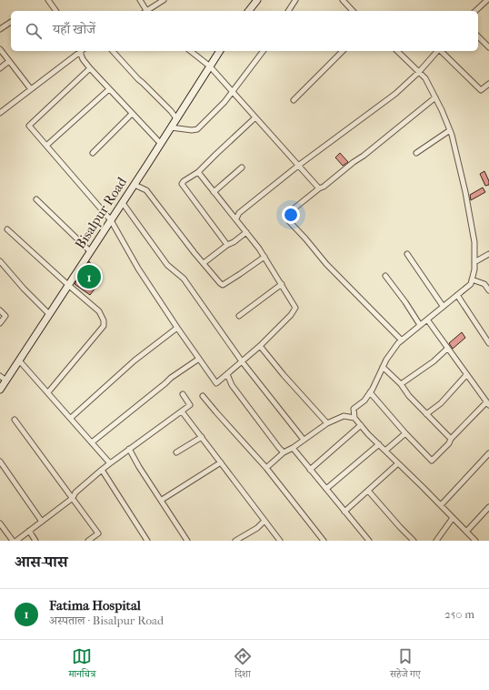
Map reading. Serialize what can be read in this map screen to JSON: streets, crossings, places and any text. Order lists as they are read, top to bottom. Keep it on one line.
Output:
{"streets":{"main road":["Bisalpur Road"]},"page":{"search":"यहाँ खोजें","pins":"1","heading":"आस-पास","list":[{"mark":"1","name":"Fatima Hospital","note":"अस्पताल · Bisalpur Road","value":"250 m"}],"nav":["मानचित्र","दिशा","सहेजे गए"]}}
